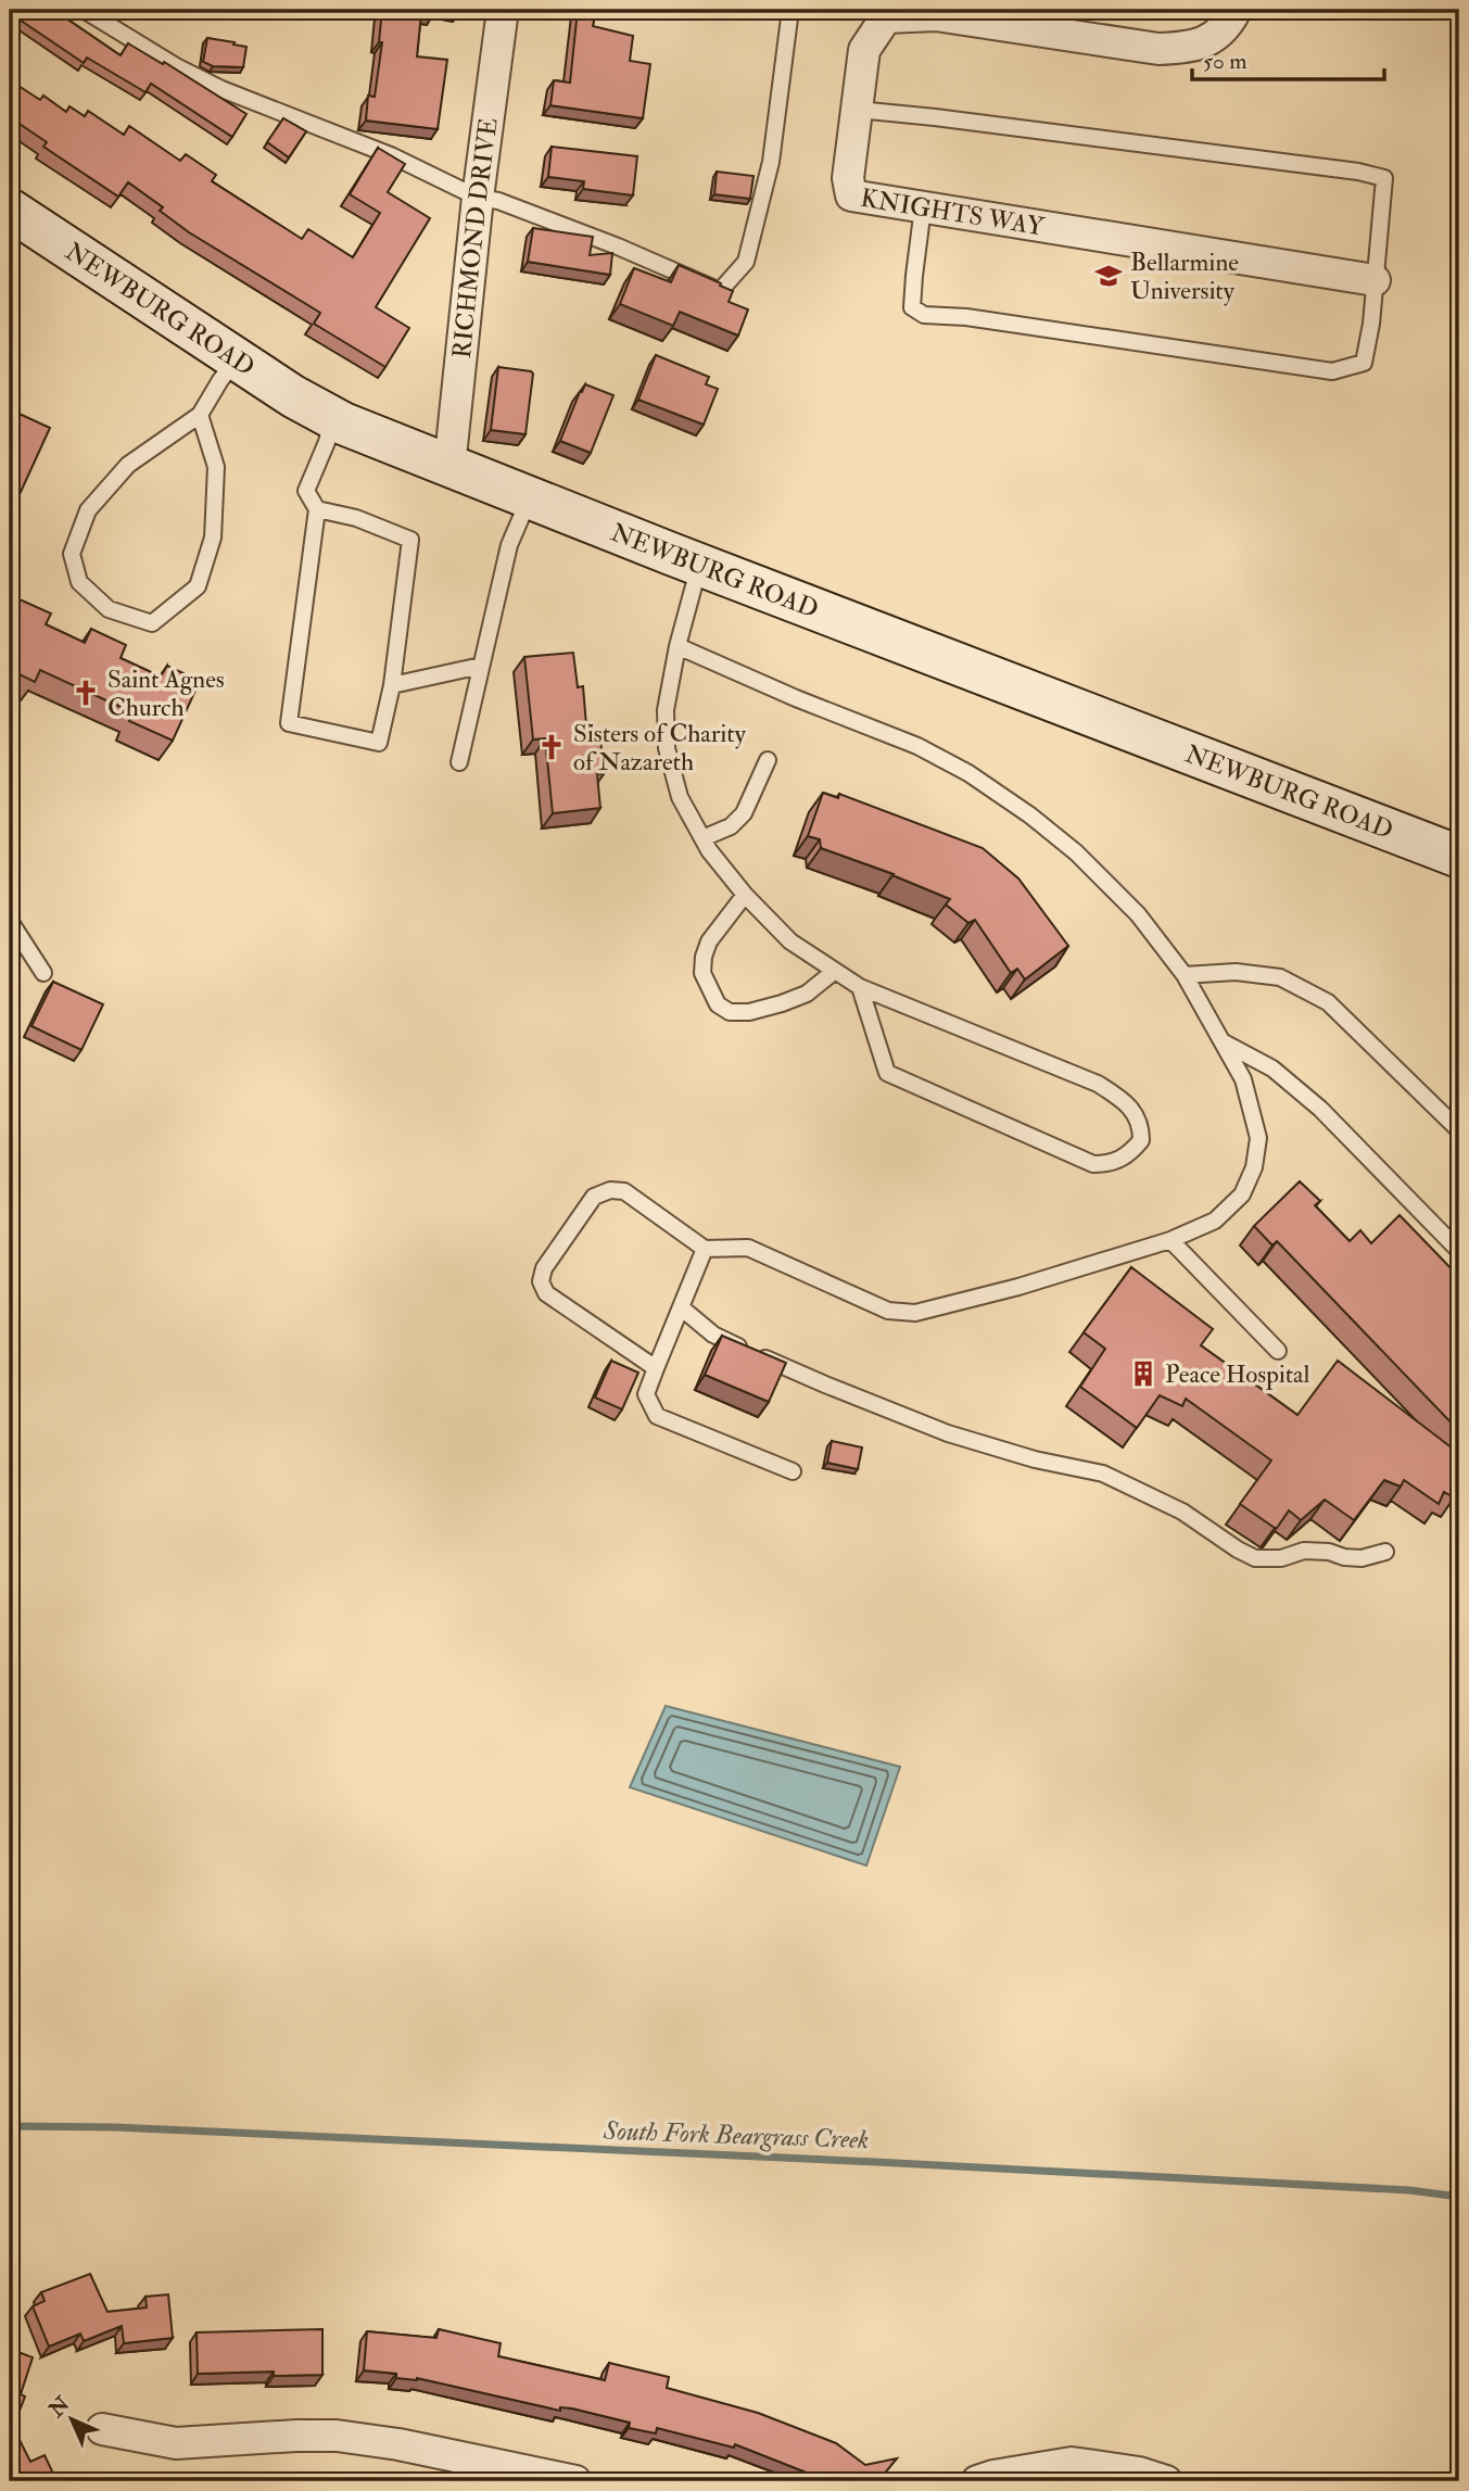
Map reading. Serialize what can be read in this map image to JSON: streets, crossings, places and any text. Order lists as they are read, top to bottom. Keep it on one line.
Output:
{"streets":{"main road":["NEWBURG ROAD"],"street":["KNIGHTS WAY","RICHMOND DRIVE"]},"crossings":[["RICHMOND DRIVE","NEWBURG ROAD"]],"water":["South Fork Beargrass Creek"],"places":{"school or university":["Bellarmine University"],"church":["Saint Agnes Church","Sisters of Charity of Nazareth"],"building":["Peace Hospital"]},"scale_bar":"50 m","north":"top left"}
